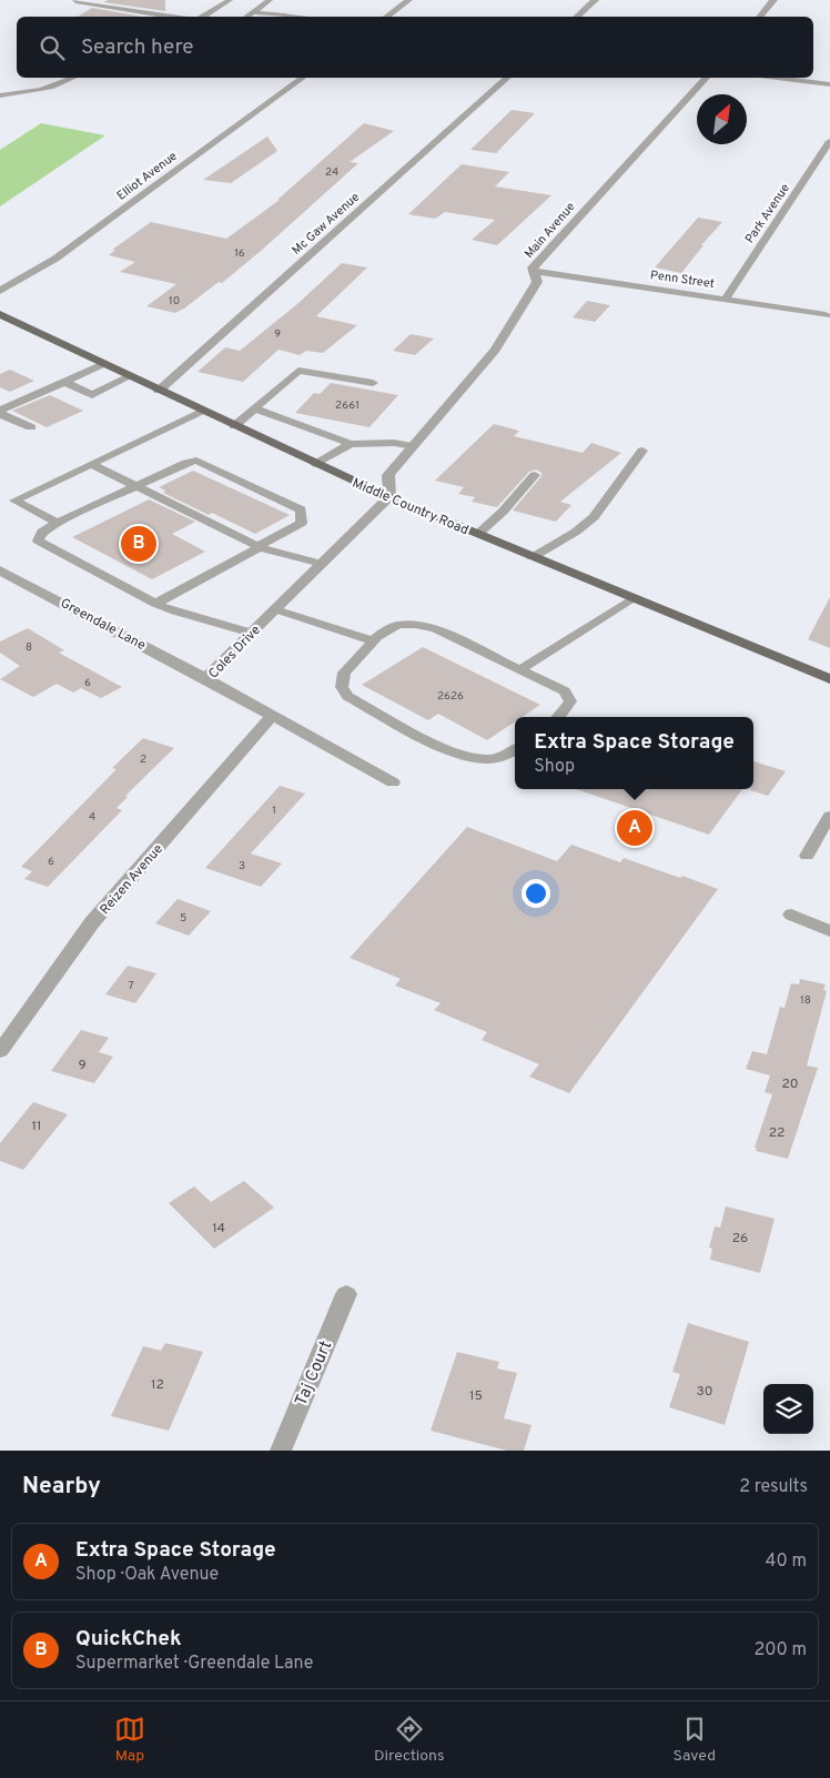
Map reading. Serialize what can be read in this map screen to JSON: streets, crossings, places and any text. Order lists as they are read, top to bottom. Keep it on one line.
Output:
{"streets":{"main road":["Middle Country Road"],"street":["Elliot Avenue","Park Avenue","Mc Gaw Avenue","Main Avenue","Penn Street","Greendale Lane","Coles Drive","Reizen Avenue","Taj Court"]},"crossings":[["Park Avenue","Penn Street"],["Mc Gaw Avenue","Middle Country Road"],["Main Avenue","Penn Street"],["Main Avenue","Middle Country Road"],["Main Avenue","Coles Drive"],["Middle Country Road","Coles Drive"],["Greendale Lane","Coles Drive"],["Coles Drive","Reizen Avenue"]],"house_numbers":["24","16","10","9","2661","8","6","2626","2","1","4","6","3","5","7","18","9","20","11","22","14","26","12","30","15"],"north":"top right","page":{"search":"Search here","pins":["B","A"],"popup":["Extra Space Storage","Shop"],"heading":["Nearby","2 results"],"list":[{"mark":"A","name":"Extra Space Storage","note":"Shop · Oak Avenue","value":"40 m"},{"mark":"B","name":"QuickChek","note":"Supermarket · Greendale Lane","value":"200 m"}],"nav":["Map","Directions","Saved"]}}
